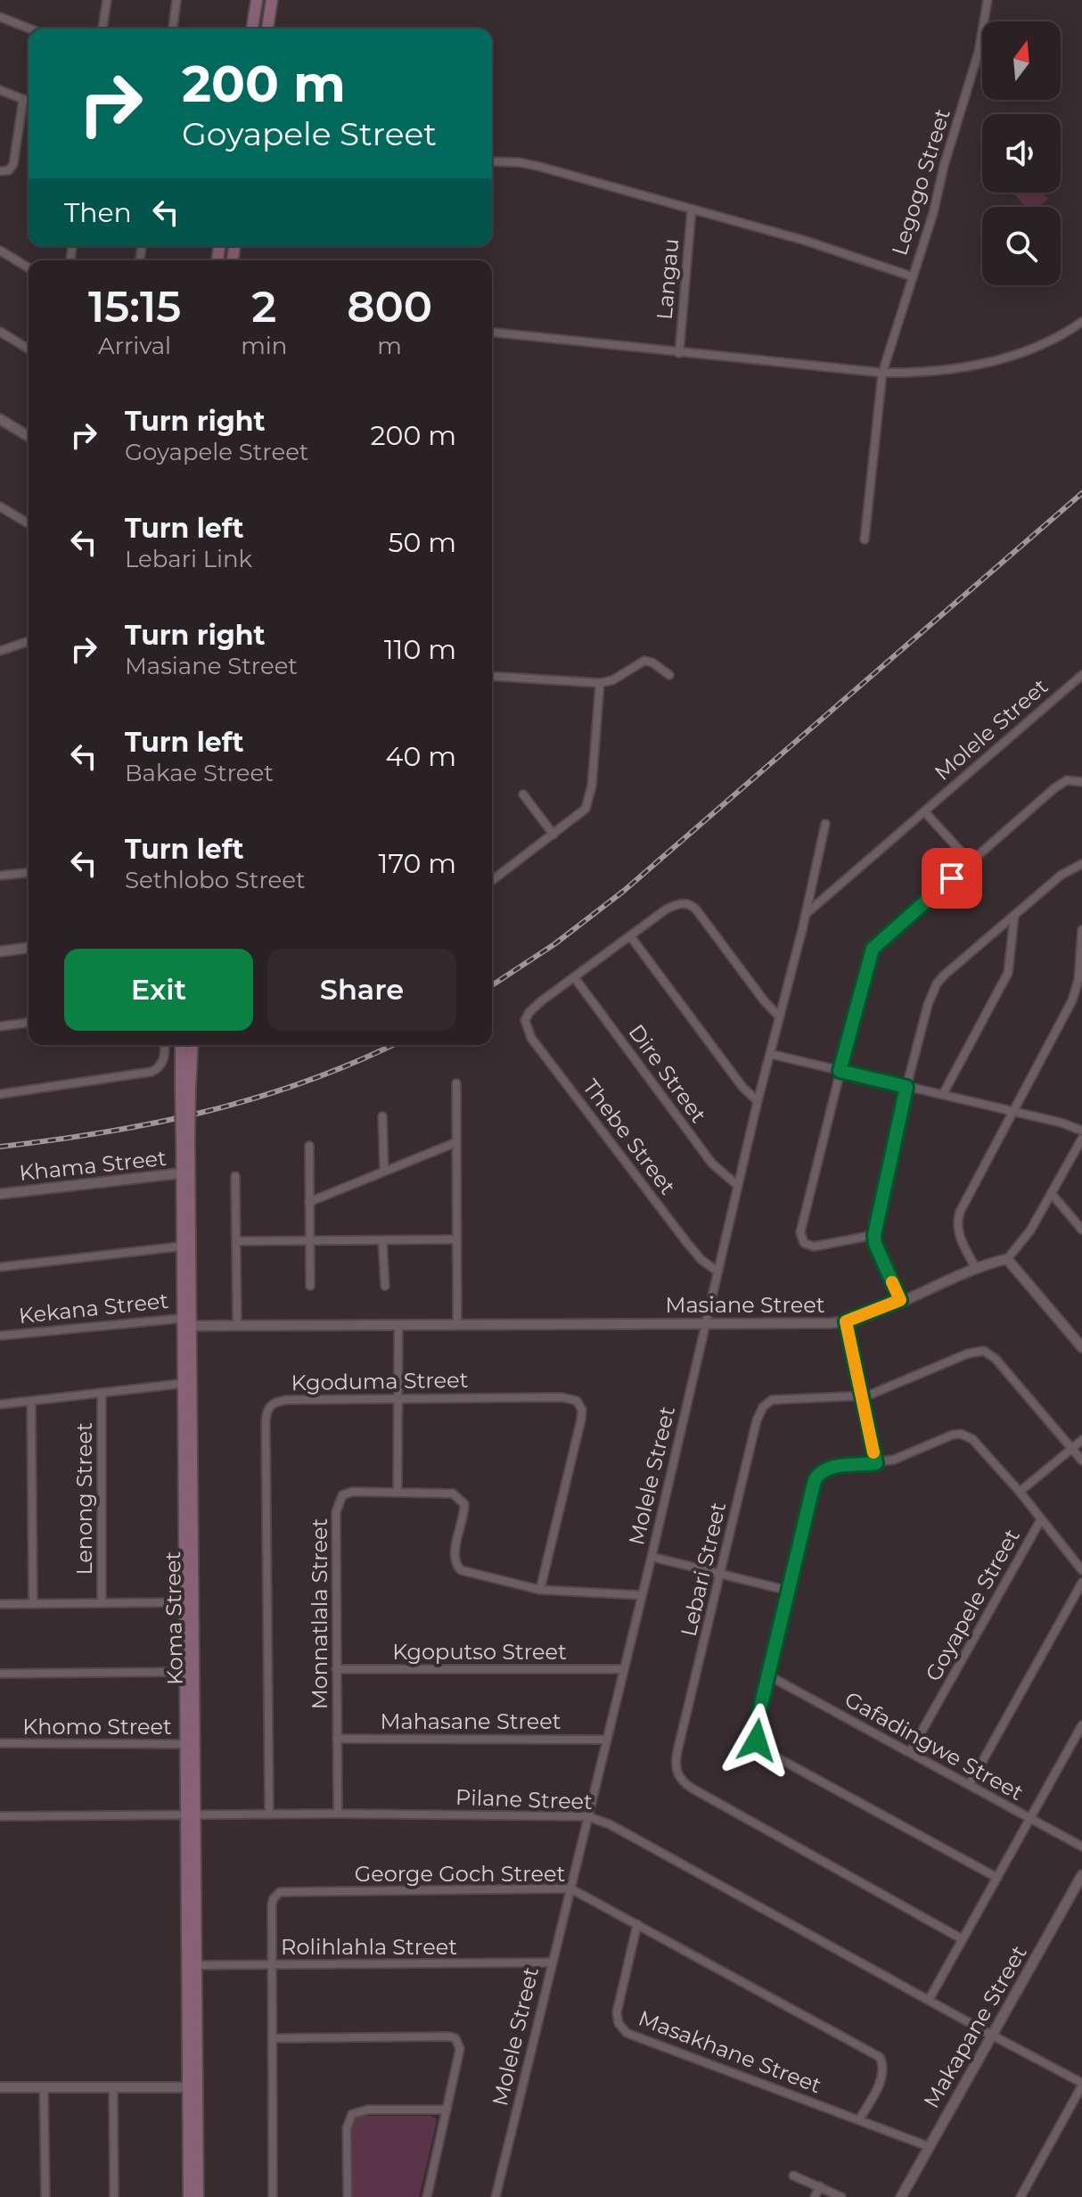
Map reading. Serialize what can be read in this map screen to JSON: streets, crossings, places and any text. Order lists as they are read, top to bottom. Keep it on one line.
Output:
{"streets":{"main road":["Koma Street"],"street":["Legogo Street","Langau","Molele Street","Dire Street","Thebe Street","Khama Street","Masiane Street","Kekana Street","Kgoduma Street","Lenong Street","Lebari Street","Goyapele Street","Monnatlala Street","Kgoputso Street","Mahasane Street","Khomo Street","Gafadingwe Street","Pilane Street","George Goch Street","Rolihlahla Street","Makapane Street","Masakhane Street"]},"crossings":[["Molele Street","Dire Street"],["Molele Street","Thebe Street"],["Molele Street","Masiane Street"],["Molele Street","Monnatlala Street"],["Molele Street","Kgoputso Street"],["Molele Street","Mahasane Street"],["Molele Street","Pilane Street"],["Molele Street","George Goch Street"],["Molele Street","Rolihlahla Street"],["Dire Street","Thebe Street"],["Khama Street","Koma Street"],["Masiane Street","Kekana Street"],["Masiane Street","Koma Street"],["Kekana Street","Koma Street"],["Kgoduma Street","Monnatlala Street"],["Kgoduma Street","Pilane Street"],["Goyapele Street","Gafadingwe Street"],["Monnatlala Street","Kgoputso Street"],["Monnatlala Street","Mahasane Street"],["Monnatlala Street","Pilane Street"],["Koma Street","Khomo Street"],["Koma Street","Pilane Street"],["Koma Street","Rolihlahla Street"],["Pilane Street","Makapane Street"],["George Goch Street","Rolihlahla Street"],["George Goch Street","Masakhane Street"],["Makapane Street","Masakhane Street"]],"north":"top","page":{"turn":["200 m","Goyapele Street"],"then":"Then","eta":["15:15","Arrival","2","min","800","m"],"list":[{"name":"Turn right","note":"Goyapele Street","value":"200 m"},{"name":"Turn left","note":"Lebari Link","value":"50 m"},{"name":"Turn right","note":"Masiane Street","value":"110 m"},{"name":"Turn left","note":"Bakae Street","value":"40 m"},{"name":"Turn left","note":"Sethlobo Street","value":"170 m"}],"buttons":["Exit","Share"]}}
